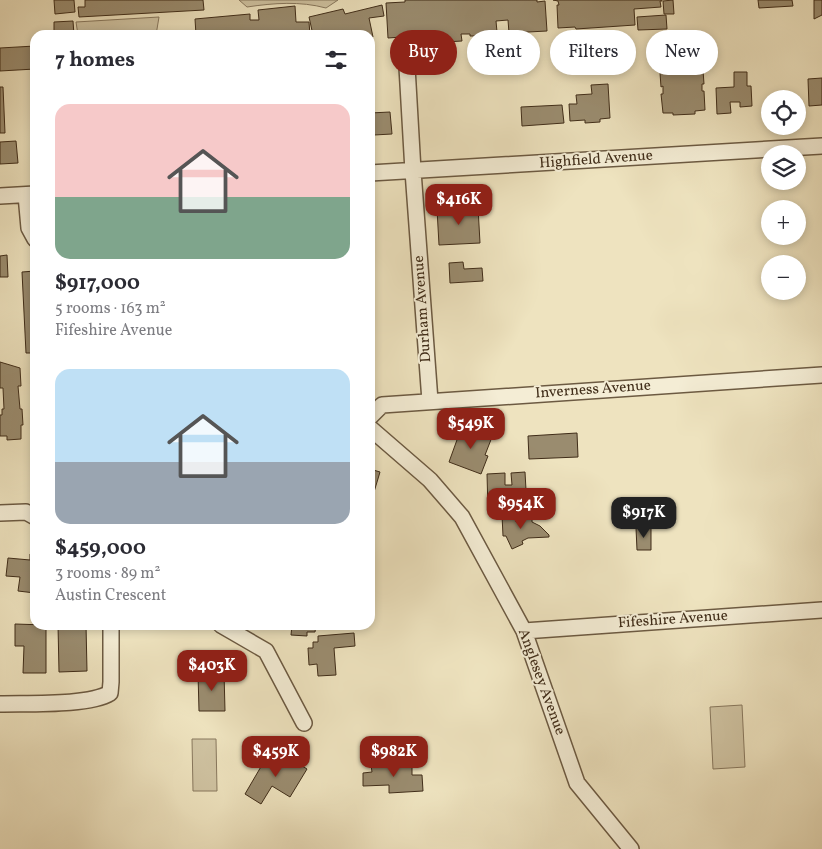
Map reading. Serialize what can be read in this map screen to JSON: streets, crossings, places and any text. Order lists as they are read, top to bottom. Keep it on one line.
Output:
{"streets":{"street":["Highfield Avenue","Durham Avenue","Inverness Avenue","Fifeshire Avenue","Anglesey Avenue"]},"crossings":[["Highfield Avenue","Durham Avenue"],["Durham Avenue","Inverness Avenue"],["Fifeshire Avenue","Anglesey Avenue"]],"page":{"chip":["Buy","Rent","Filters","New"],"heading":"7 homes","map_buttons":["+","−"],"list":[{"name":"$917,000","note":"5 rooms · 163 m² · Fifeshire Avenue"},{"name":"$459,000","note":"3 rooms · 89 m² · Austin Crescent"}],"price":["$416K","$549K","$954K","$917K","$403K","$459K","$982K"]}}
